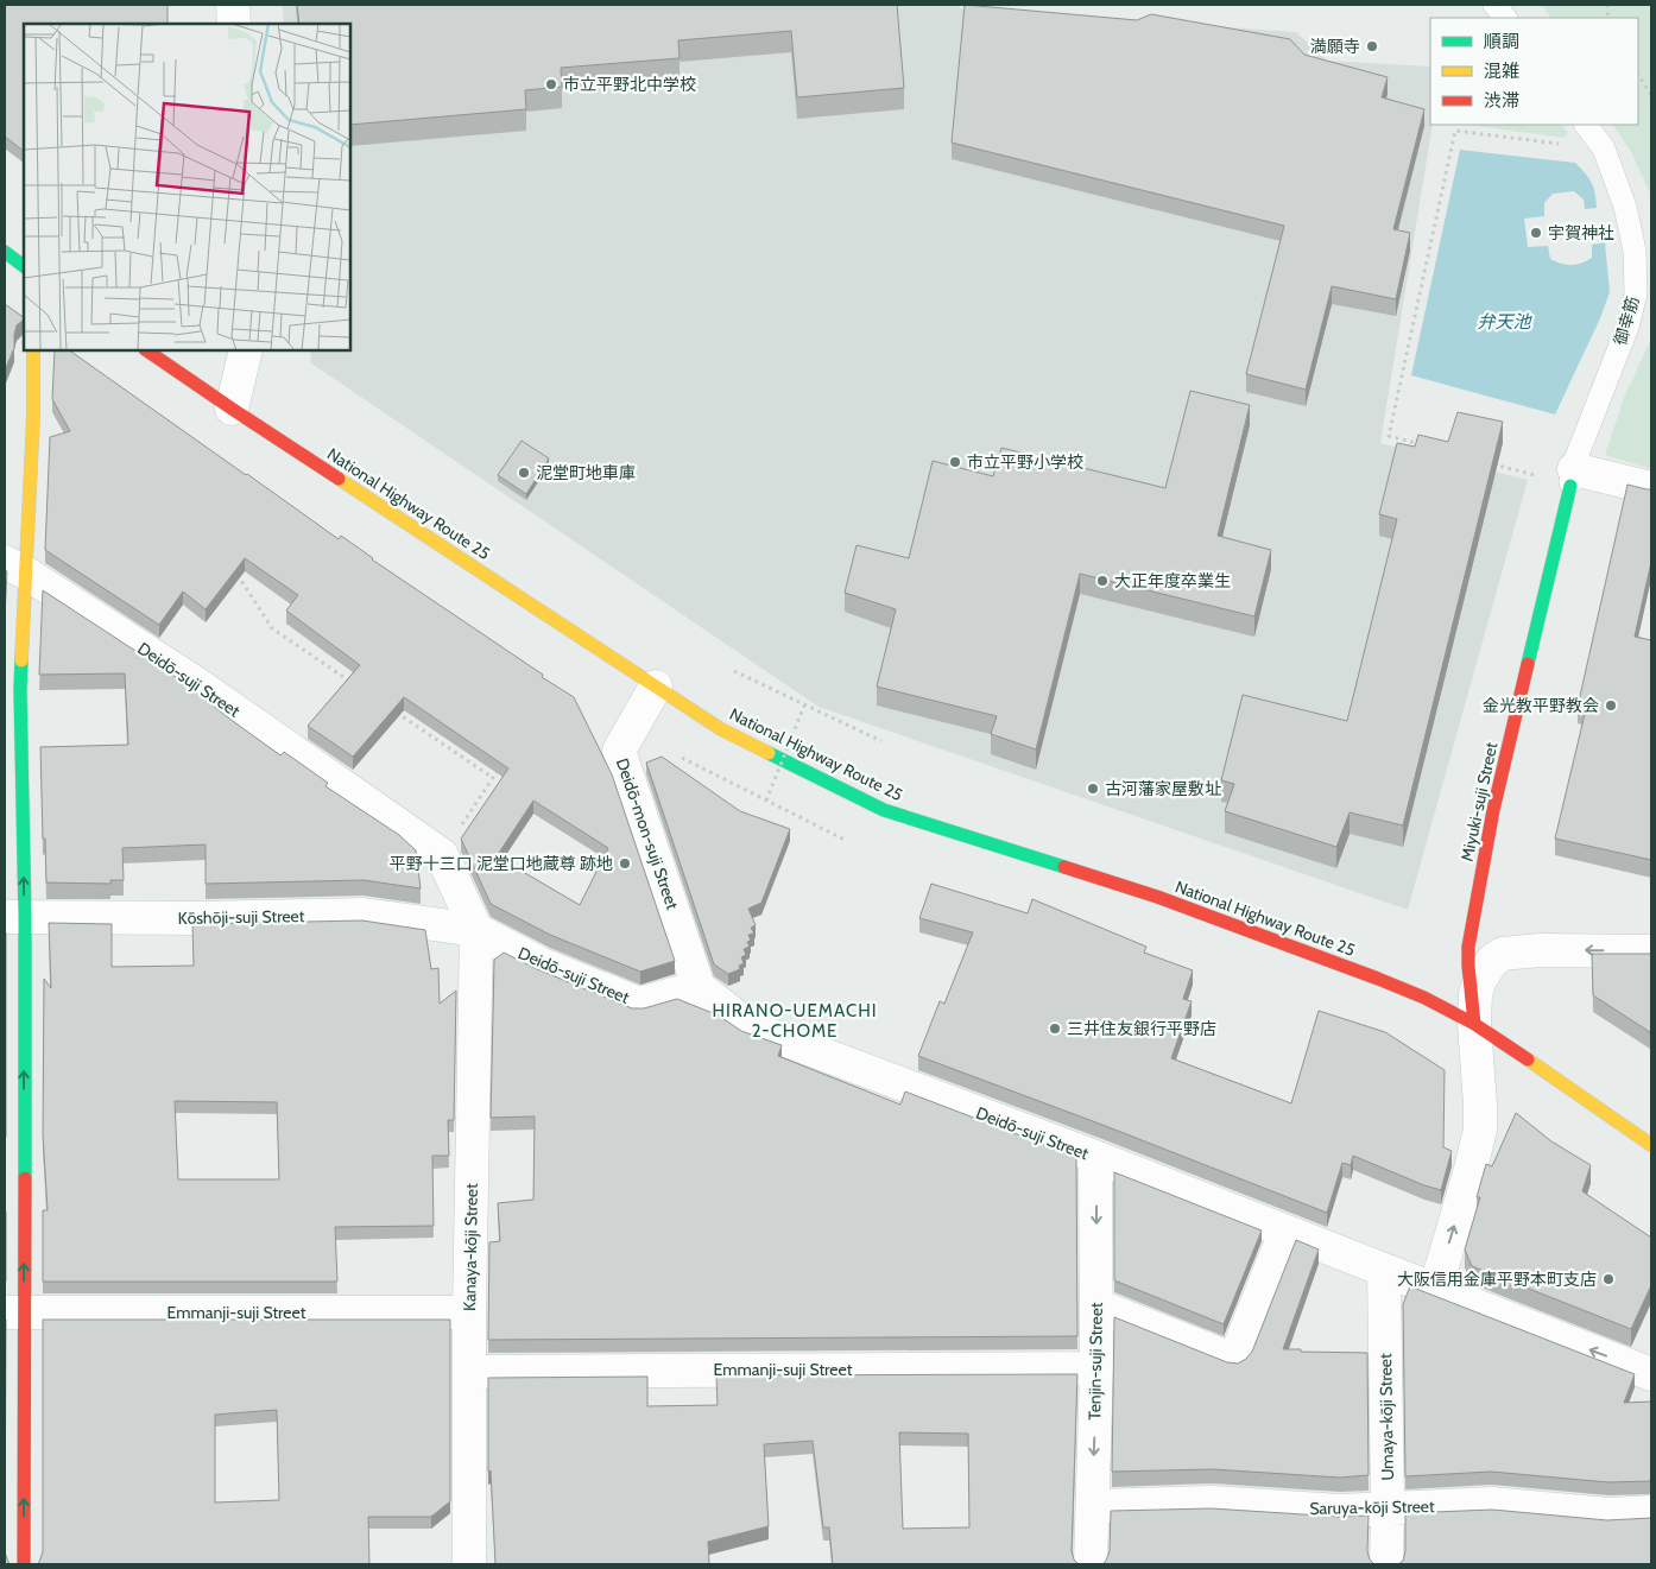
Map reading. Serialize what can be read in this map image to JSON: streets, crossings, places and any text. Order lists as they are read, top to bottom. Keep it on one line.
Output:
{"streets":{"main road":["National Highway Route 25","Miyuki-suji Street"],"street":["Deidō-suji Street","Deidō-mon-suji Street","Kōshōji-suji Street","Kanaya-kōji Street","Emmanji-suji Street","Tenjin-suji Street","Umaya-kōji Street","Saruya-kōji Street"],"lane":["御幸筋"]},"crossings":[["御幸筋","Miyuki-suji Street"],["National Highway Route 25","Miyuki-suji Street"],["National Highway Route 25","Deidō-mon-suji Street"],["Deidō-suji Street","Deidō-mon-suji Street"],["Deidō-suji Street","Kōshōji-suji Street"],["Deidō-suji Street","Kanaya-kōji Street"],["Deidō-suji Street","Tenjin-suji Street"],["Deidō-suji Street","Umaya-kōji Street"],["Kōshōji-suji Street","Kanaya-kōji Street"],["Kanaya-kōji Street","Emmanji-suji Street"],["Emmanji-suji Street","Tenjin-suji Street"],["Tenjin-suji Street","Saruya-kōji Street"],["Umaya-kōji Street","Saruya-kōji Street"]],"one_way":["Tenjin-suji Street"],"districts":["HIRANO-UEMACHI 2-CHOME"],"water":["弁天池"],"places":["満願寺","市立平野北中学校","宇賀神社","市立平野小学校","泥堂町地車庫","大正年度卒業生","金光教平野教会","古河藩家屋敷址","平野十三口 泥堂口地蔵尊 跡地","三井住友銀行平野店","大阪信用金庫平野本町支店"],"legend":["順調","混雑","渋滞"]}
